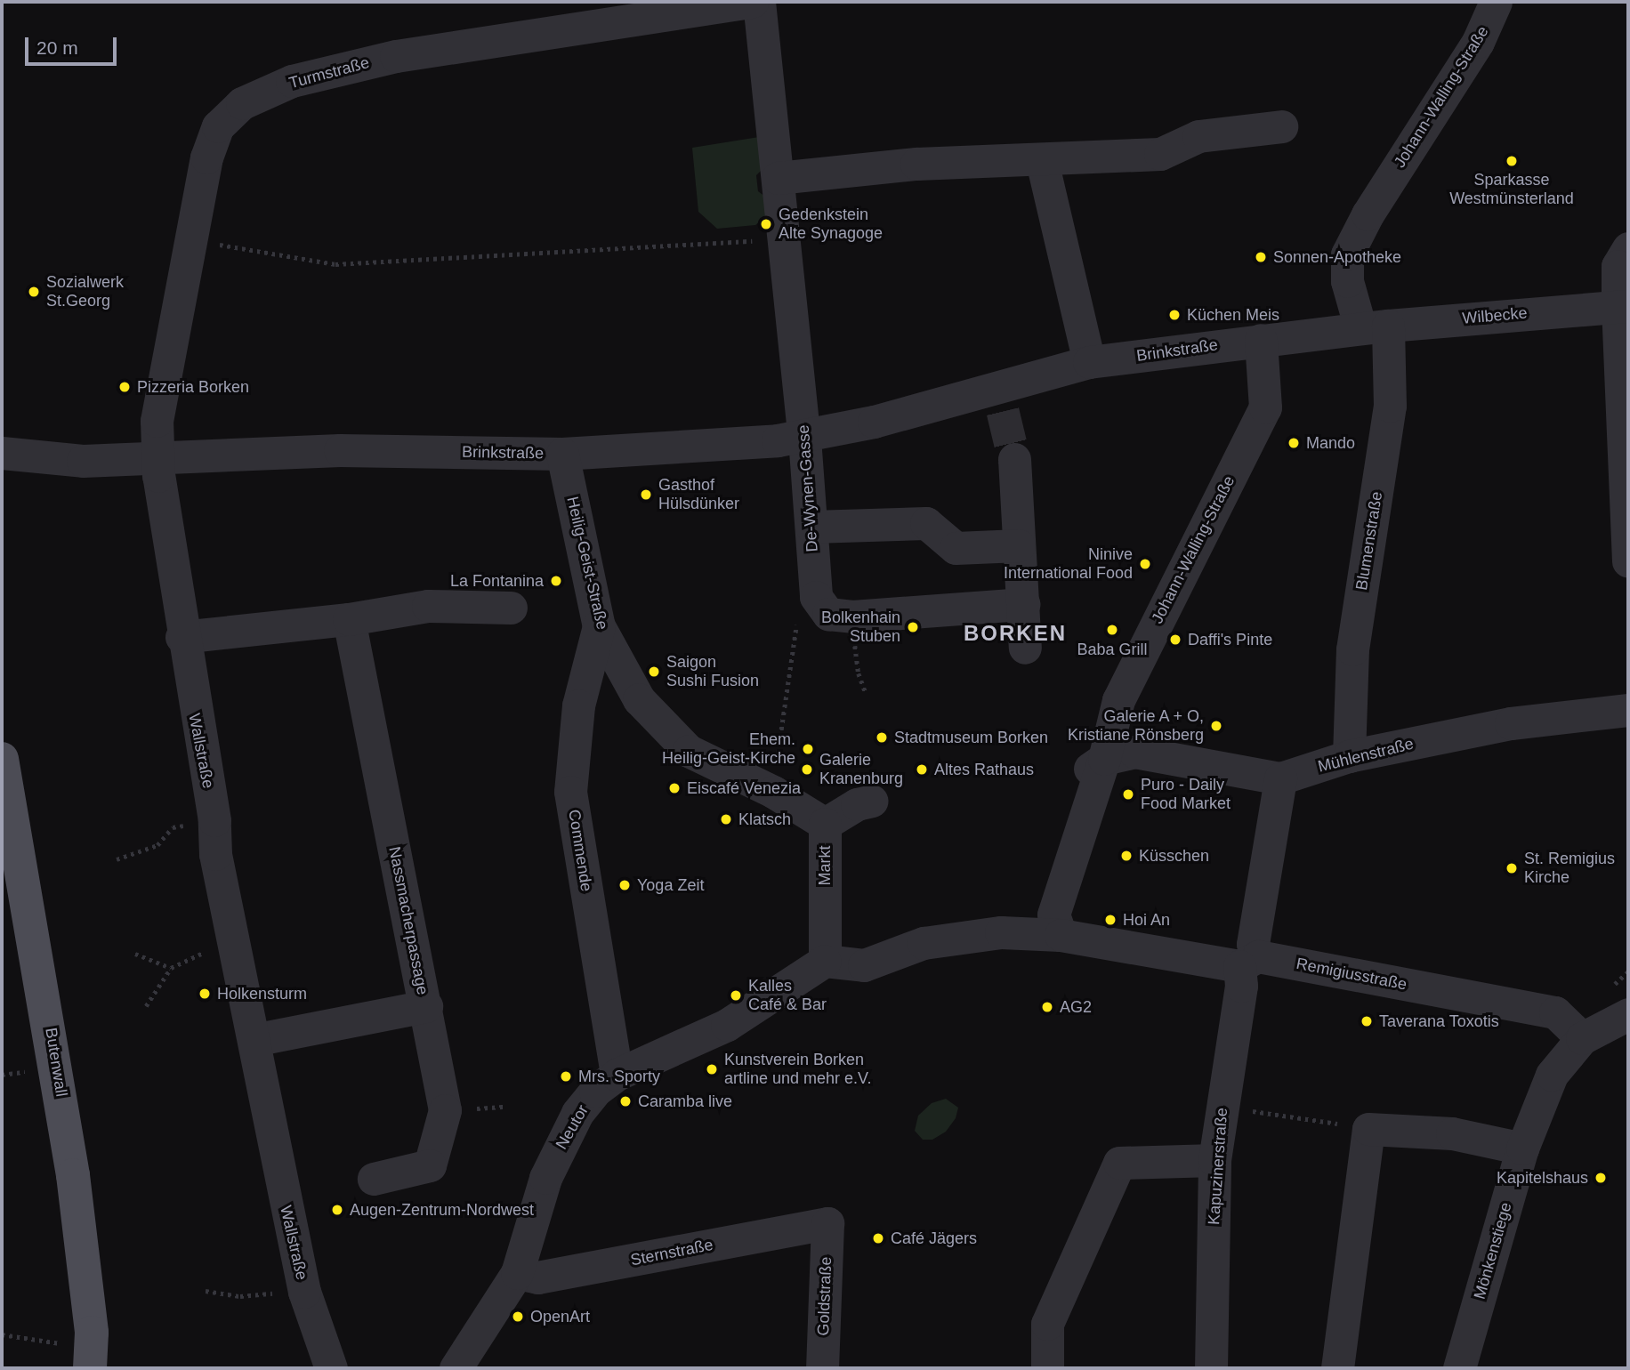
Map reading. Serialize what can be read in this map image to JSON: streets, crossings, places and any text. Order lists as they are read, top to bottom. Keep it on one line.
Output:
{"streets":{"main road":["Butenwall"],"street":["Turmstraße","Johann-Walling-Straße","Wilbecke","Brinkstraße","De-Wynen-Gasse","Blumenstraße","Heilig-Geist-Straße","Wallstraße","Mühlenstraße","Commende","Markt","Nassmacherpassage","Remigiusstraße","Neutor","Kapuzinerstraße","Mönkenstiege","Sternstraße","Goldstraße"]},"crossings":[["Turmstraße","Brinkstraße"],["Turmstraße","Wallstraße"],["Johann-Walling-Straße","Wilbecke"],["Johann-Walling-Straße","Brinkstraße"],["Johann-Walling-Straße","Blumenstraße"],["Johann-Walling-Straße","Mühlenstraße"],["Wilbecke","Brinkstraße"],["Wilbecke","Blumenstraße"],["Brinkstraße","De-Wynen-Gasse"],["Brinkstraße","Blumenstraße"],["Brinkstraße","Heilig-Geist-Straße"],["Brinkstraße","Wallstraße"],["Blumenstraße","Mühlenstraße"],["Heilig-Geist-Straße","Commende"],["Heilig-Geist-Straße","Markt"],["Mühlenstraße","Kapuzinerstraße"],["Commende","Neutor"],["Markt","Remigiusstraße"],["Markt","Neutor"],["Remigiusstraße","Neutor"],["Remigiusstraße","Kapuzinerstraße"],["Remigiusstraße","Mönkenstiege"],["Neutor","Sternstraße"],["Sternstraße","Goldstraße"]],"districts":["BORKEN"],"places":["Sparkasse Westmünsterland","Gedenkstein Alte Synagoge","Sonnen-Apotheke","Sozialwerk St.Georg","Küchen Meis","Pizzeria Borken","Mando","Gasthof Hülsdünker","Ninive International Food","La Fontanina","Bolkenhain Stuben","Baba Grill","Daffi's Pinte","Saigon Sushi Fusion","Galerie A + O, Kristiane Rönsberg","Stadtmuseum Borken","Ehem. Heilig-Geist-Kirche","Galerie Kranenburg","Altes Rathaus","Eiscafé Venezia","Puro - Daily Food Market","Klatsch","Küsschen","St. Remigius Kirche","Yoga Zeit","Hoi An","Holkensturm","Kalles Café & Bar","AG2","Taverana Toxotis","Kunstverein Borken artline und mehr e.V.","Mrs. Sporty","Caramba live","Kapitelshaus","Augen-Zentrum-Nordwest","Café Jägers","OpenArt"],"scale_bar":"20 m"}
